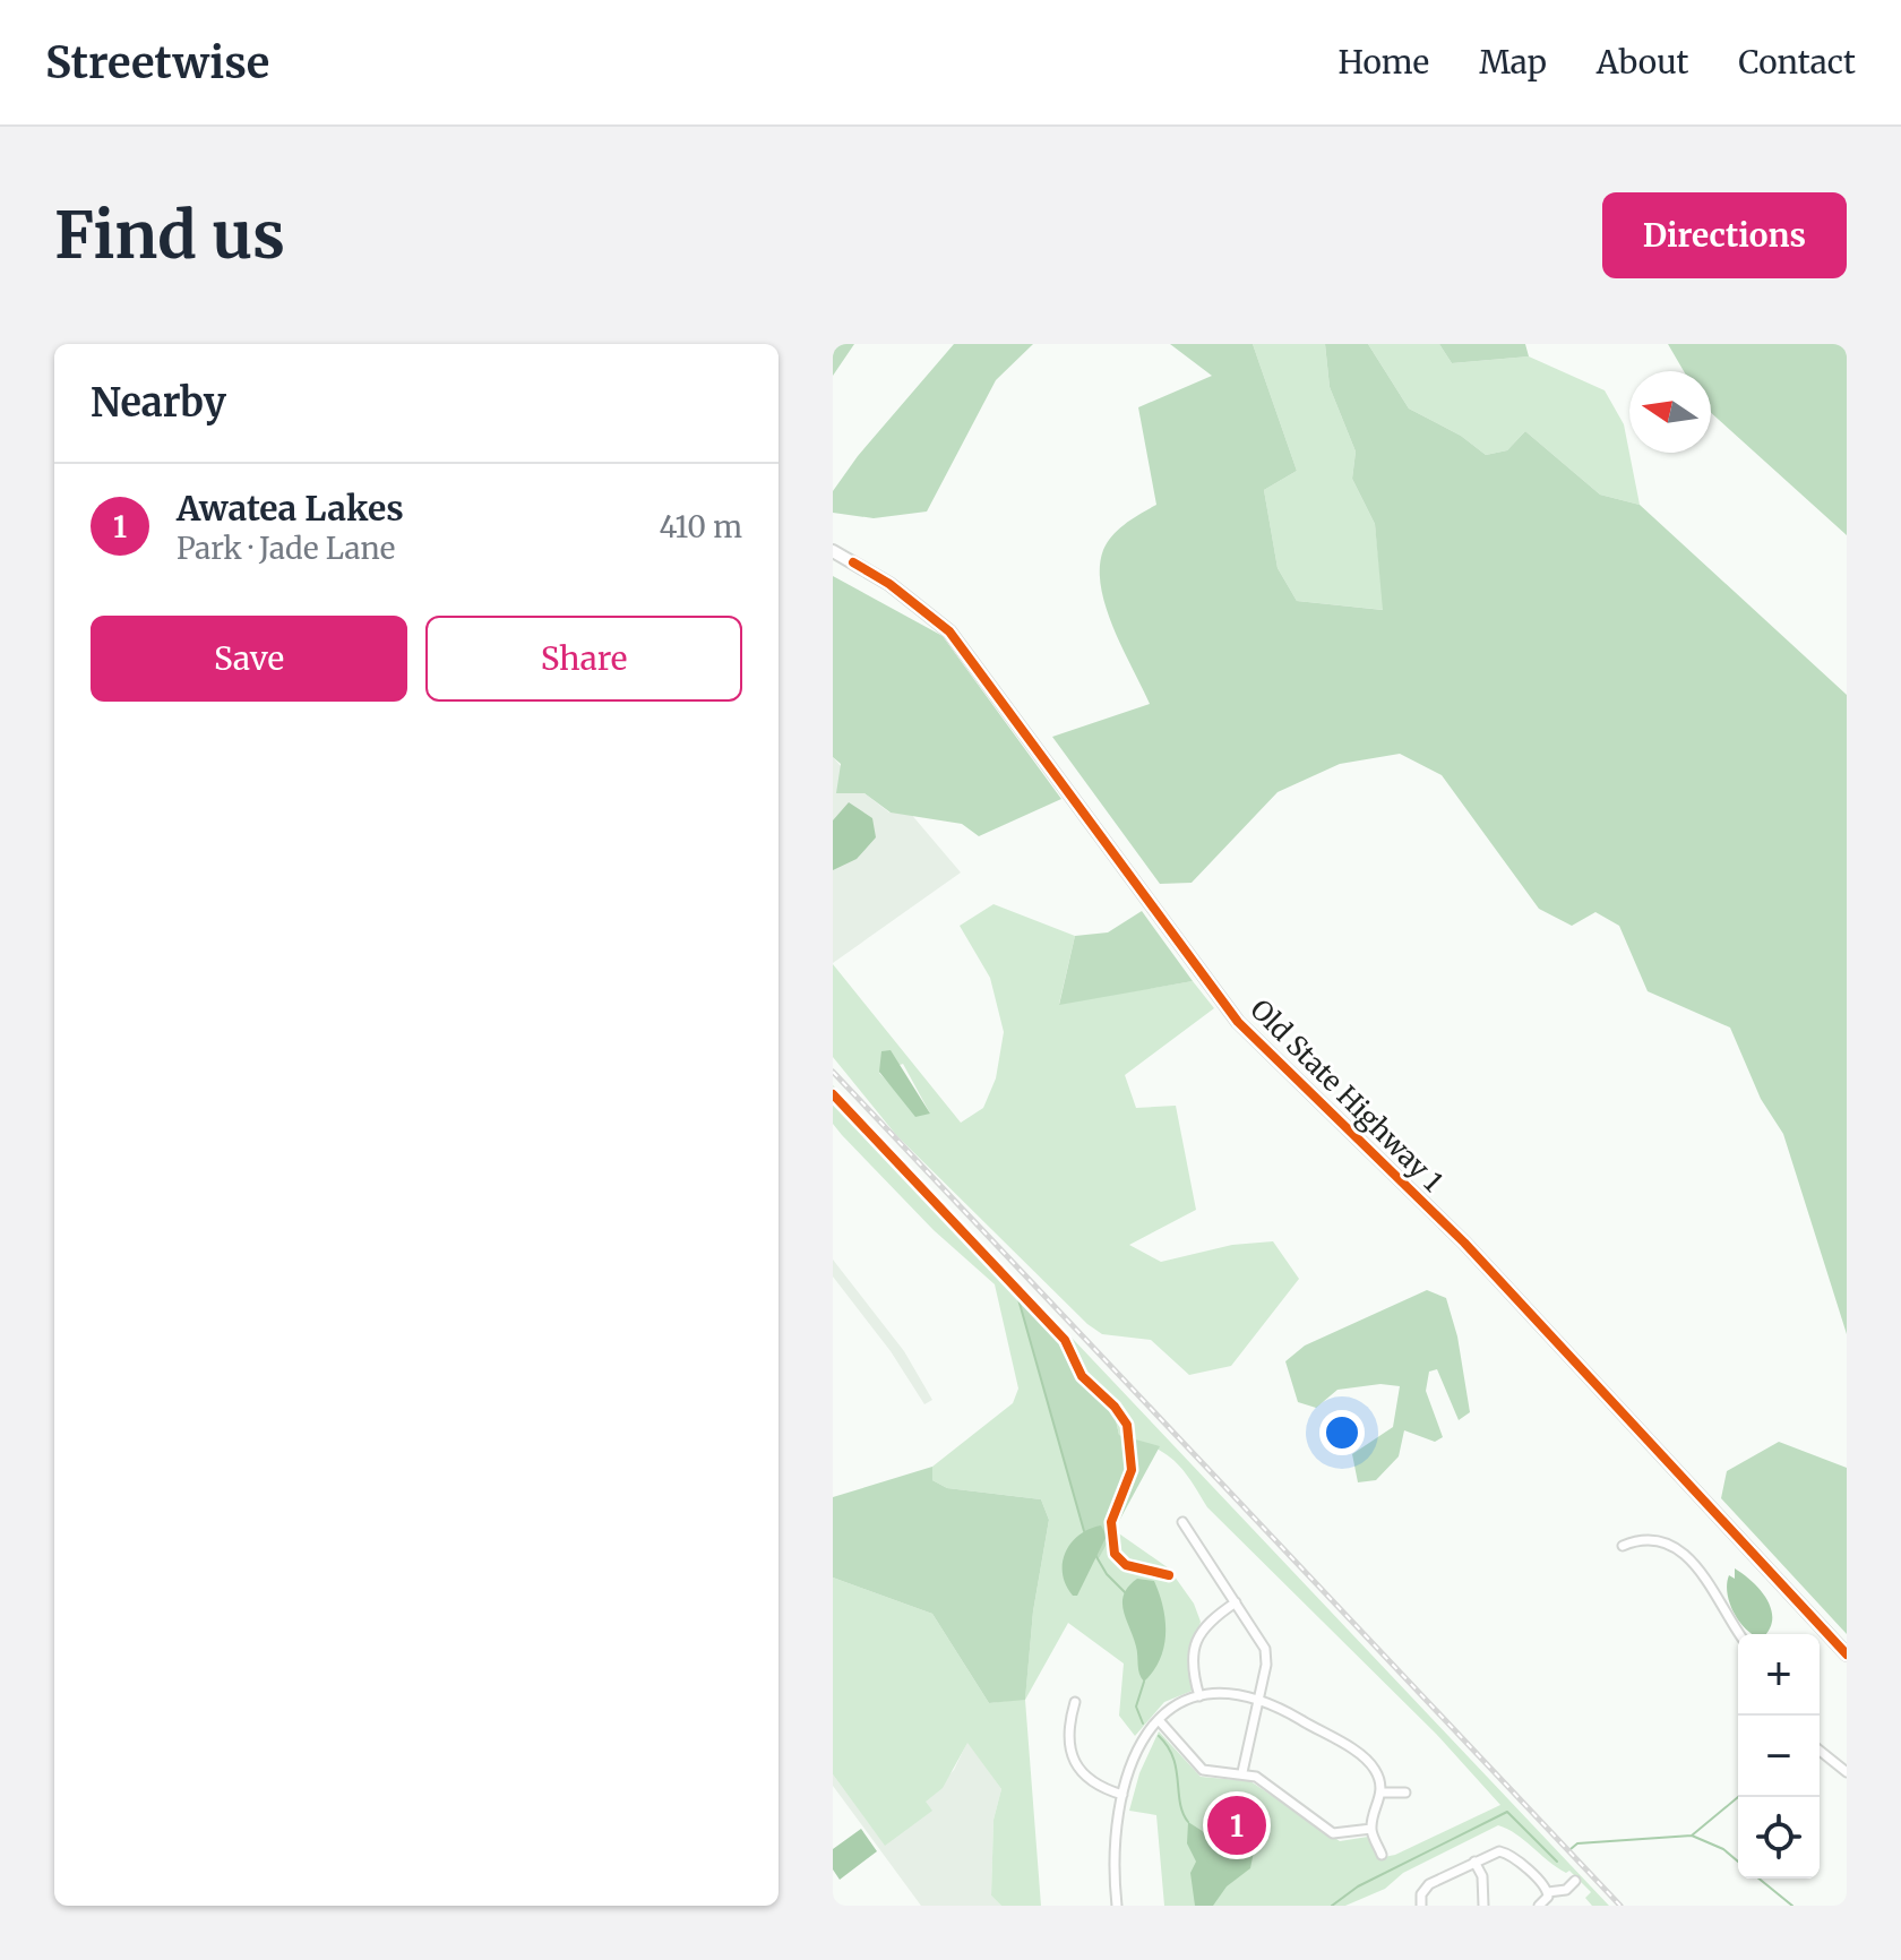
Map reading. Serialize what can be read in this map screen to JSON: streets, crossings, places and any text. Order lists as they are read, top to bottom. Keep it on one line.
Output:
{"streets":{"main road":["Old State Highway 1"]},"north":"left","page":{"header":"Streetwise","nav":["Home","Map","About","Contact"],"buttons":["Directions",["Save","Share"]],"title":"Find us","heading":"Nearby","list":[{"mark":"1","name":"Awatea Lakes","note":"Park · Jade Lane","value":"410 m"}],"map_buttons":["+","−"],"pins":"1"}}
